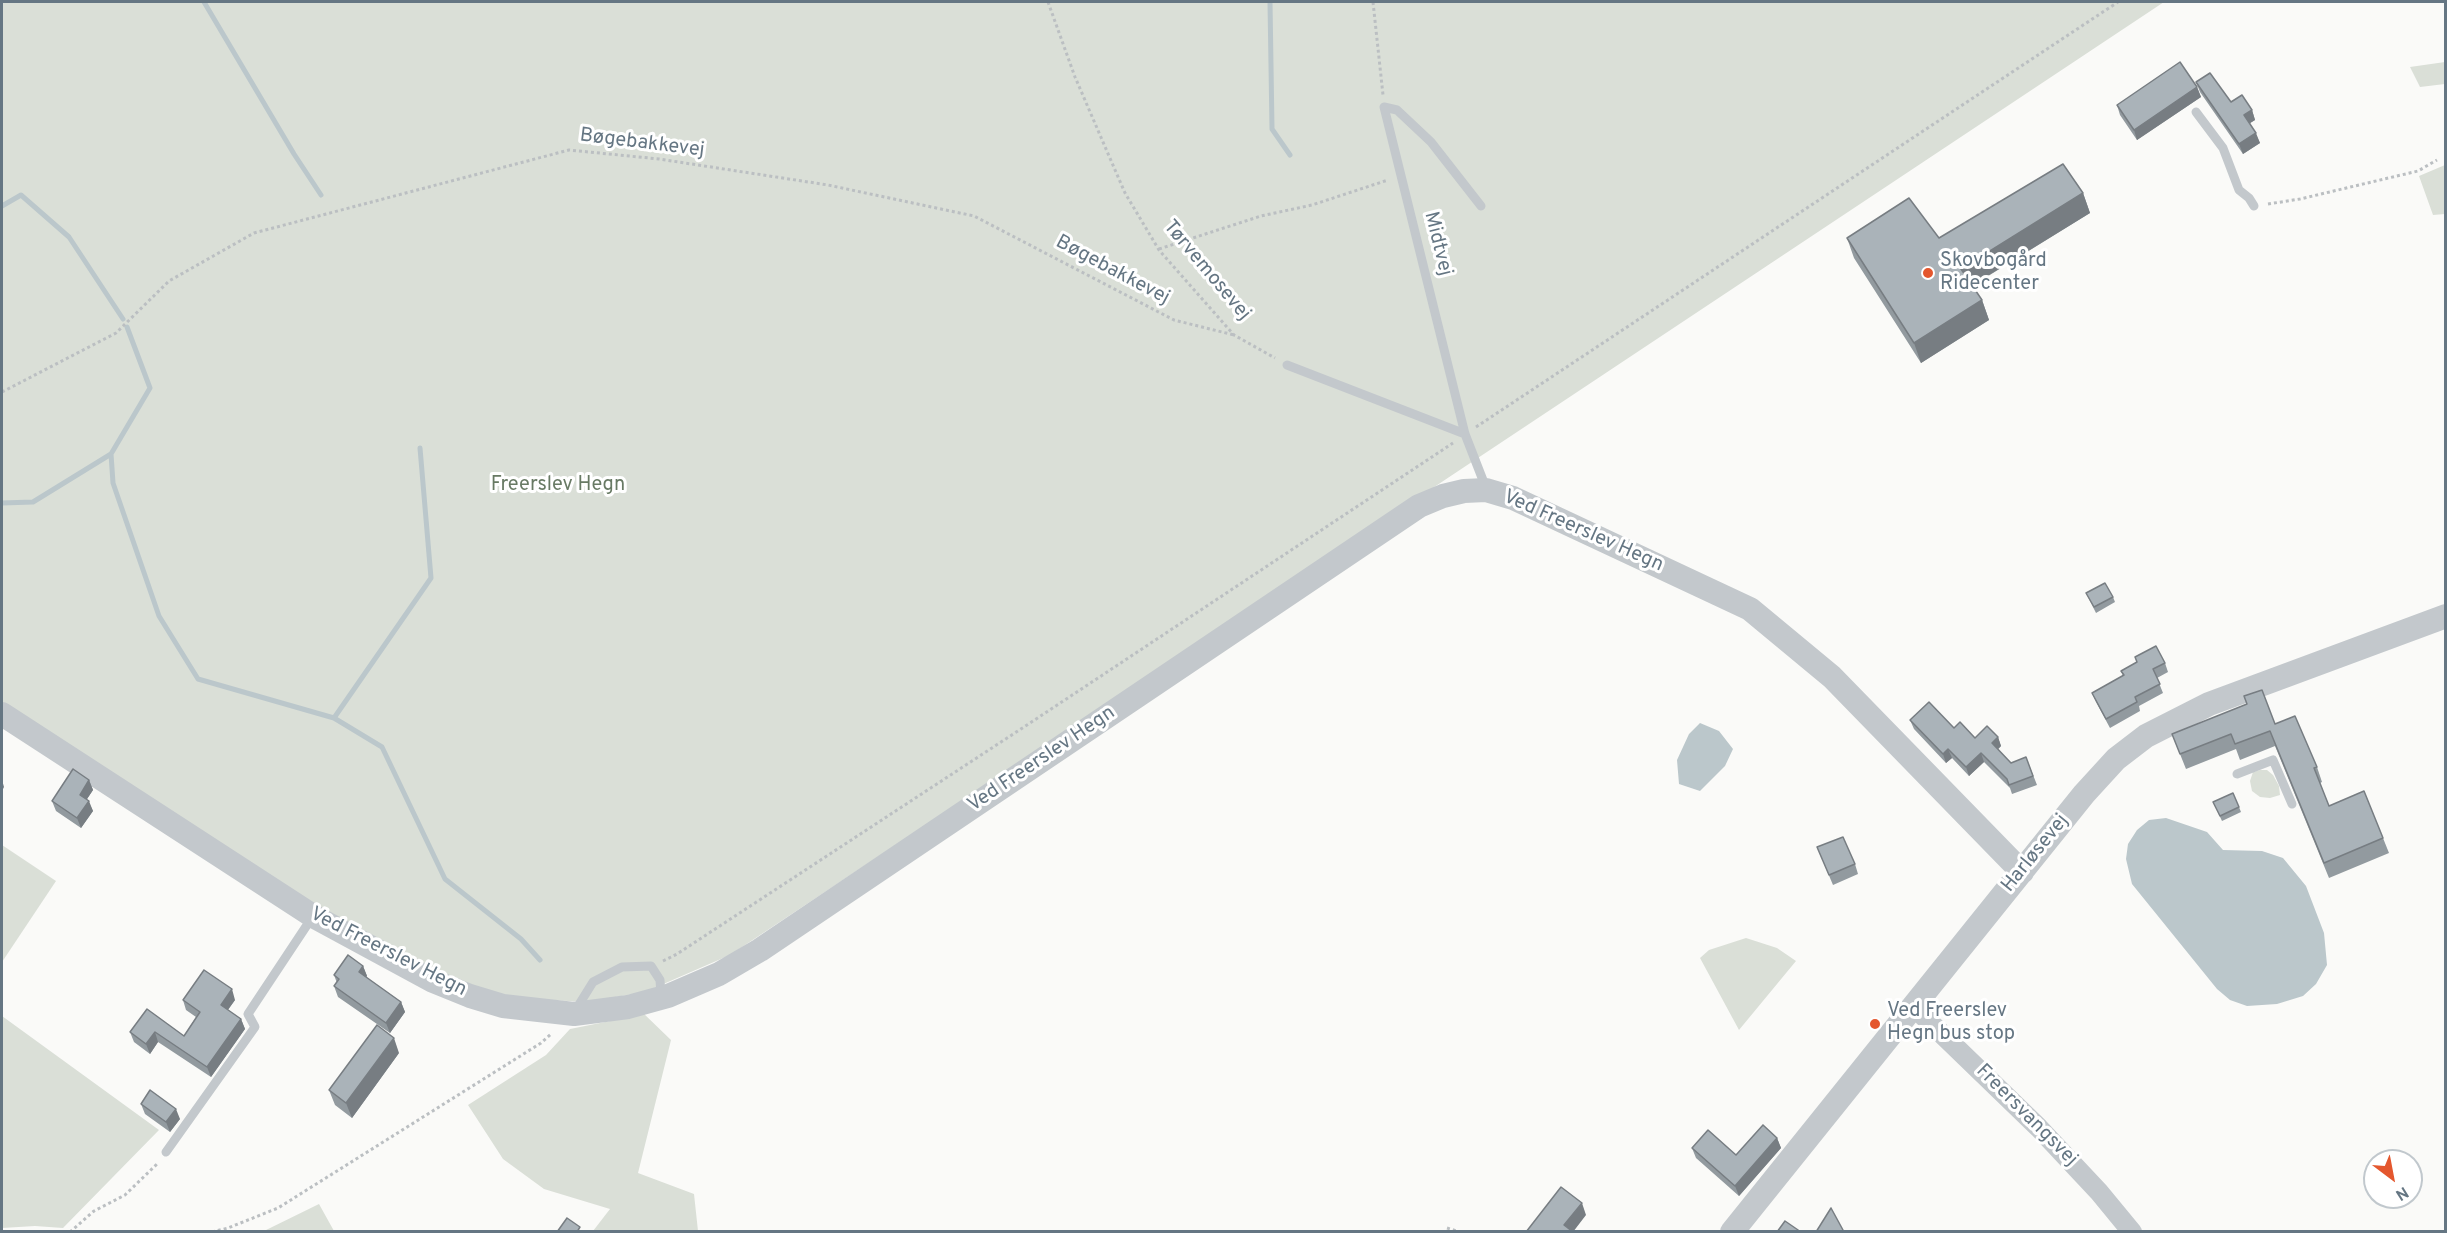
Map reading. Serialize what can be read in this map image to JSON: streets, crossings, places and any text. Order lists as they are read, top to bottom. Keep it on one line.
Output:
{"streets":{"street":["Ved Freerslev Hegn","Harløsevej","Freersvangsvej"],"lane":["Midtvej"],"path":["Bøgebakkevej","Tørvemosevej"]},"crossings":[["Bøgebakkevej","Tørvemosevej"],["Midtvej","Ved Freerslev Hegn"],["Ved Freerslev Hegn","Harløsevej"],["Harløsevej","Freersvangsvej"]],"parks":["Freerslev Hegn"],"places":["Skovbogård Ridecenter","Ved Freerslev Hegn bus stop"],"north":"bottom right"}
